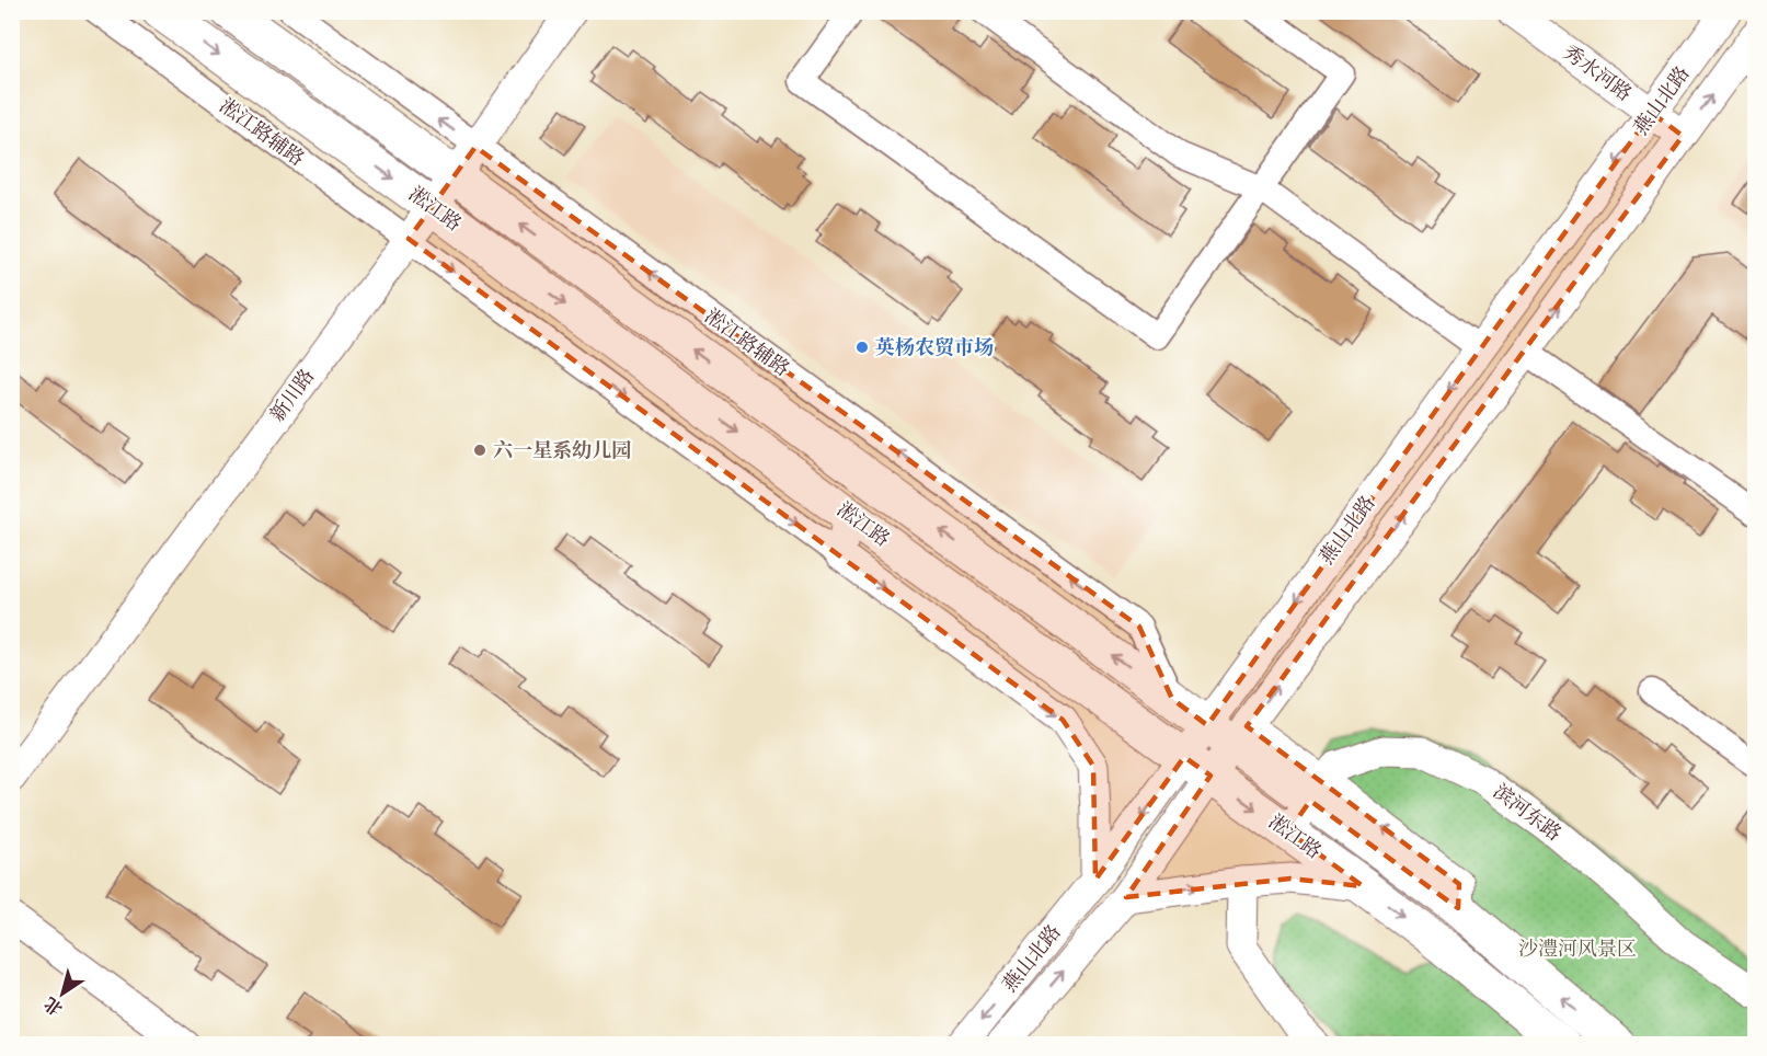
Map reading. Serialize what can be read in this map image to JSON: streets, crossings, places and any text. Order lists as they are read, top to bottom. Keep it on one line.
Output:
{"streets":{"main road":["淞江路"],"street":["秀水河路","燕山北路","淞江路辅路","新川路","滨河东路"]},"crossings":[["秀水河路","燕山北路"],["燕山北路","淞江路"],["淞江路辅路","淞江路"],["淞江路辅路","新川路"],["淞江路","新川路"],["淞江路","滨河东路"]],"parks":["沙澧河风景区"],"places":["英杨农贸市场","六一星系幼儿园"],"north":"bottom left"}
